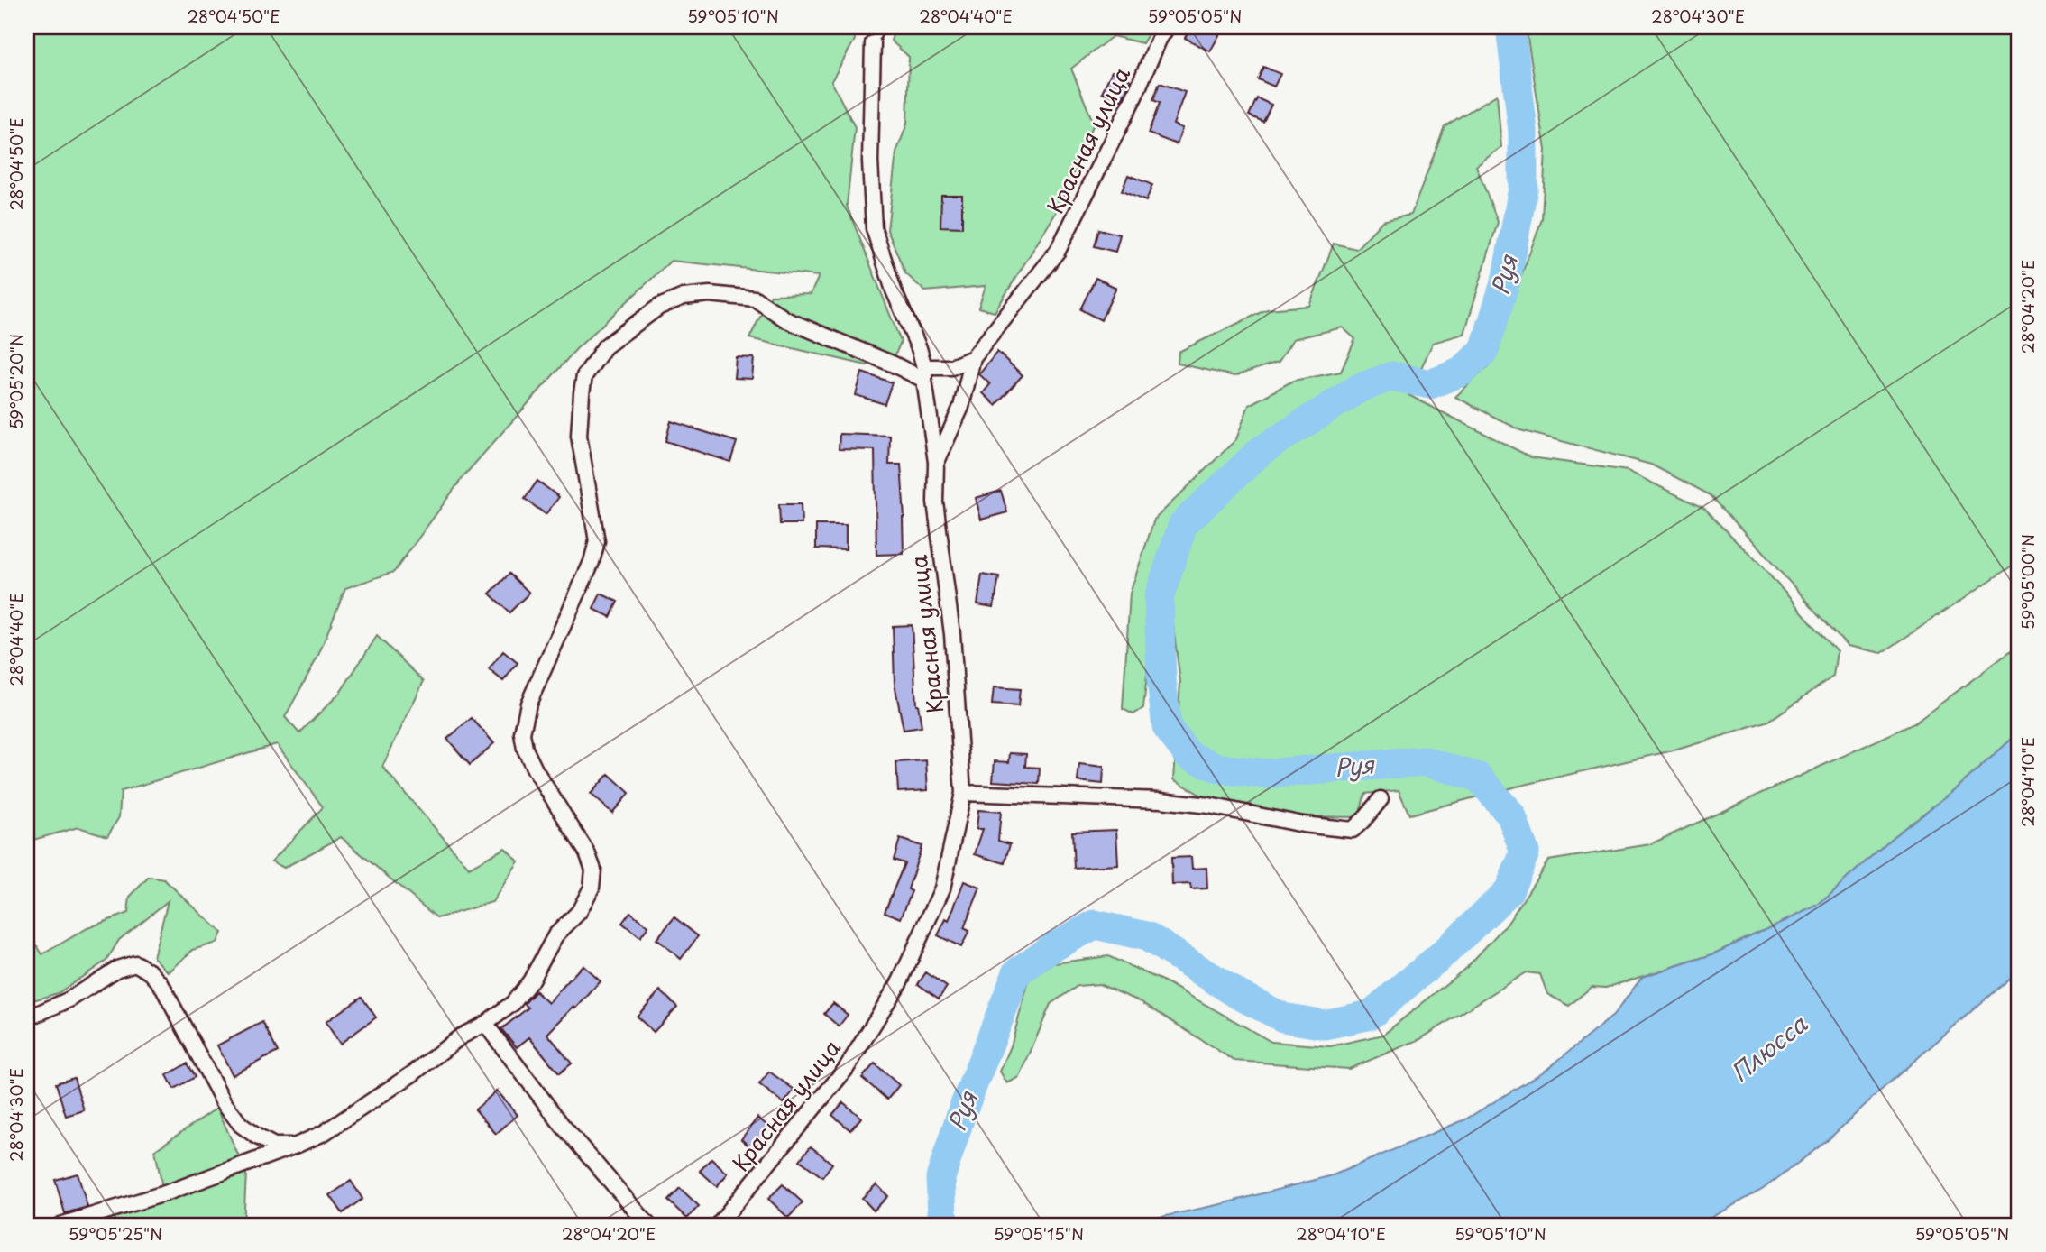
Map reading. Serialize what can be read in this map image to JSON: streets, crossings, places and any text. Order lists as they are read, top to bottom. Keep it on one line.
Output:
{"streets":{"street":["Красная улица"]},"water":["Руя","Плюсса"],"coordinates":["28°04'50\"E","59°05'10\"N","28°04'40\"E","59°05'05\"N","28°04'30\"E","28°04'20\"E","59°05'20\"N","59°05'00\"N","28°04'10\"E","59°05'25\"N","59°05'15\"N"]}
